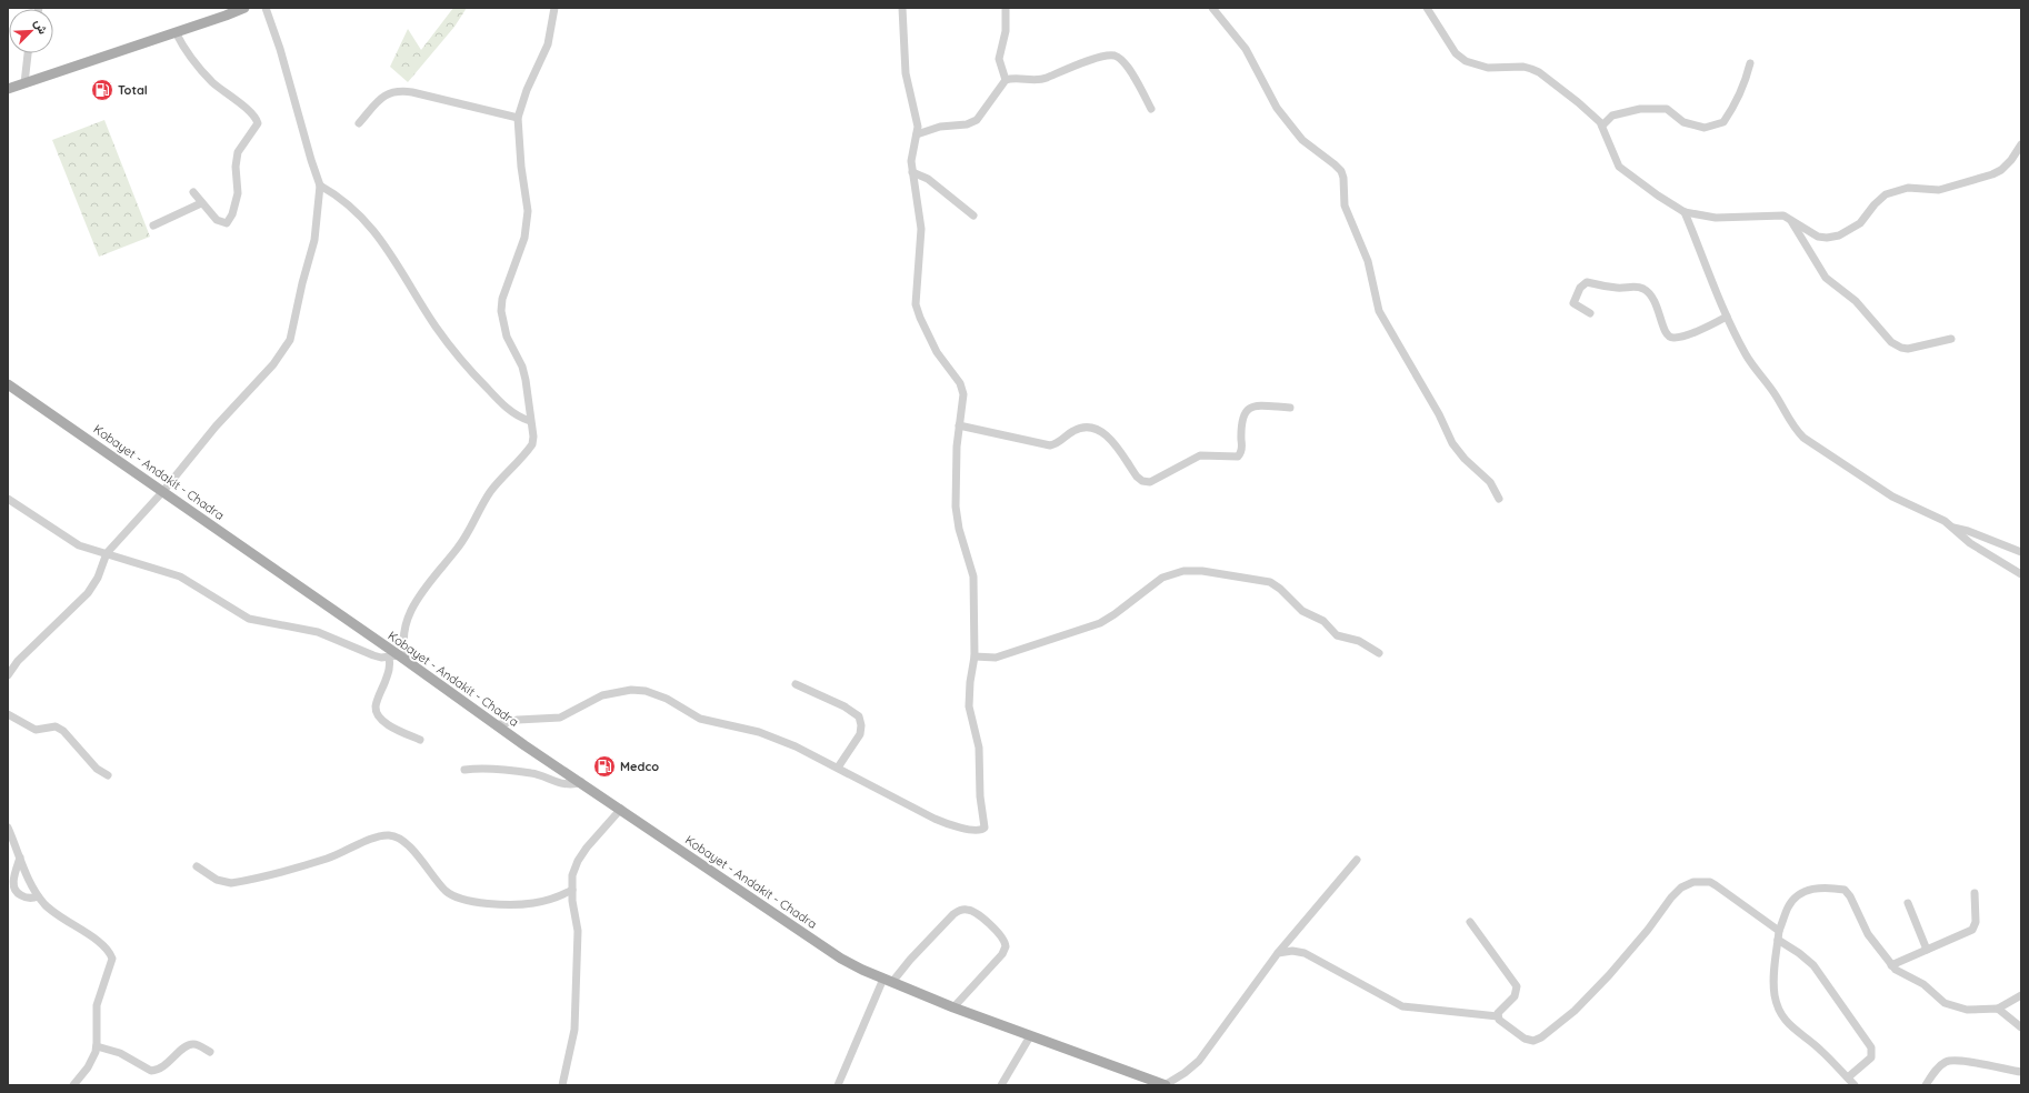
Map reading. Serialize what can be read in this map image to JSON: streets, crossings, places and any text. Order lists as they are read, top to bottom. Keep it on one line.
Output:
{"streets":{"main road":["Kobayet - Andakit - Chadra"]},"places":{"fuel station":["Total","Medco"]},"north":"top right"}
